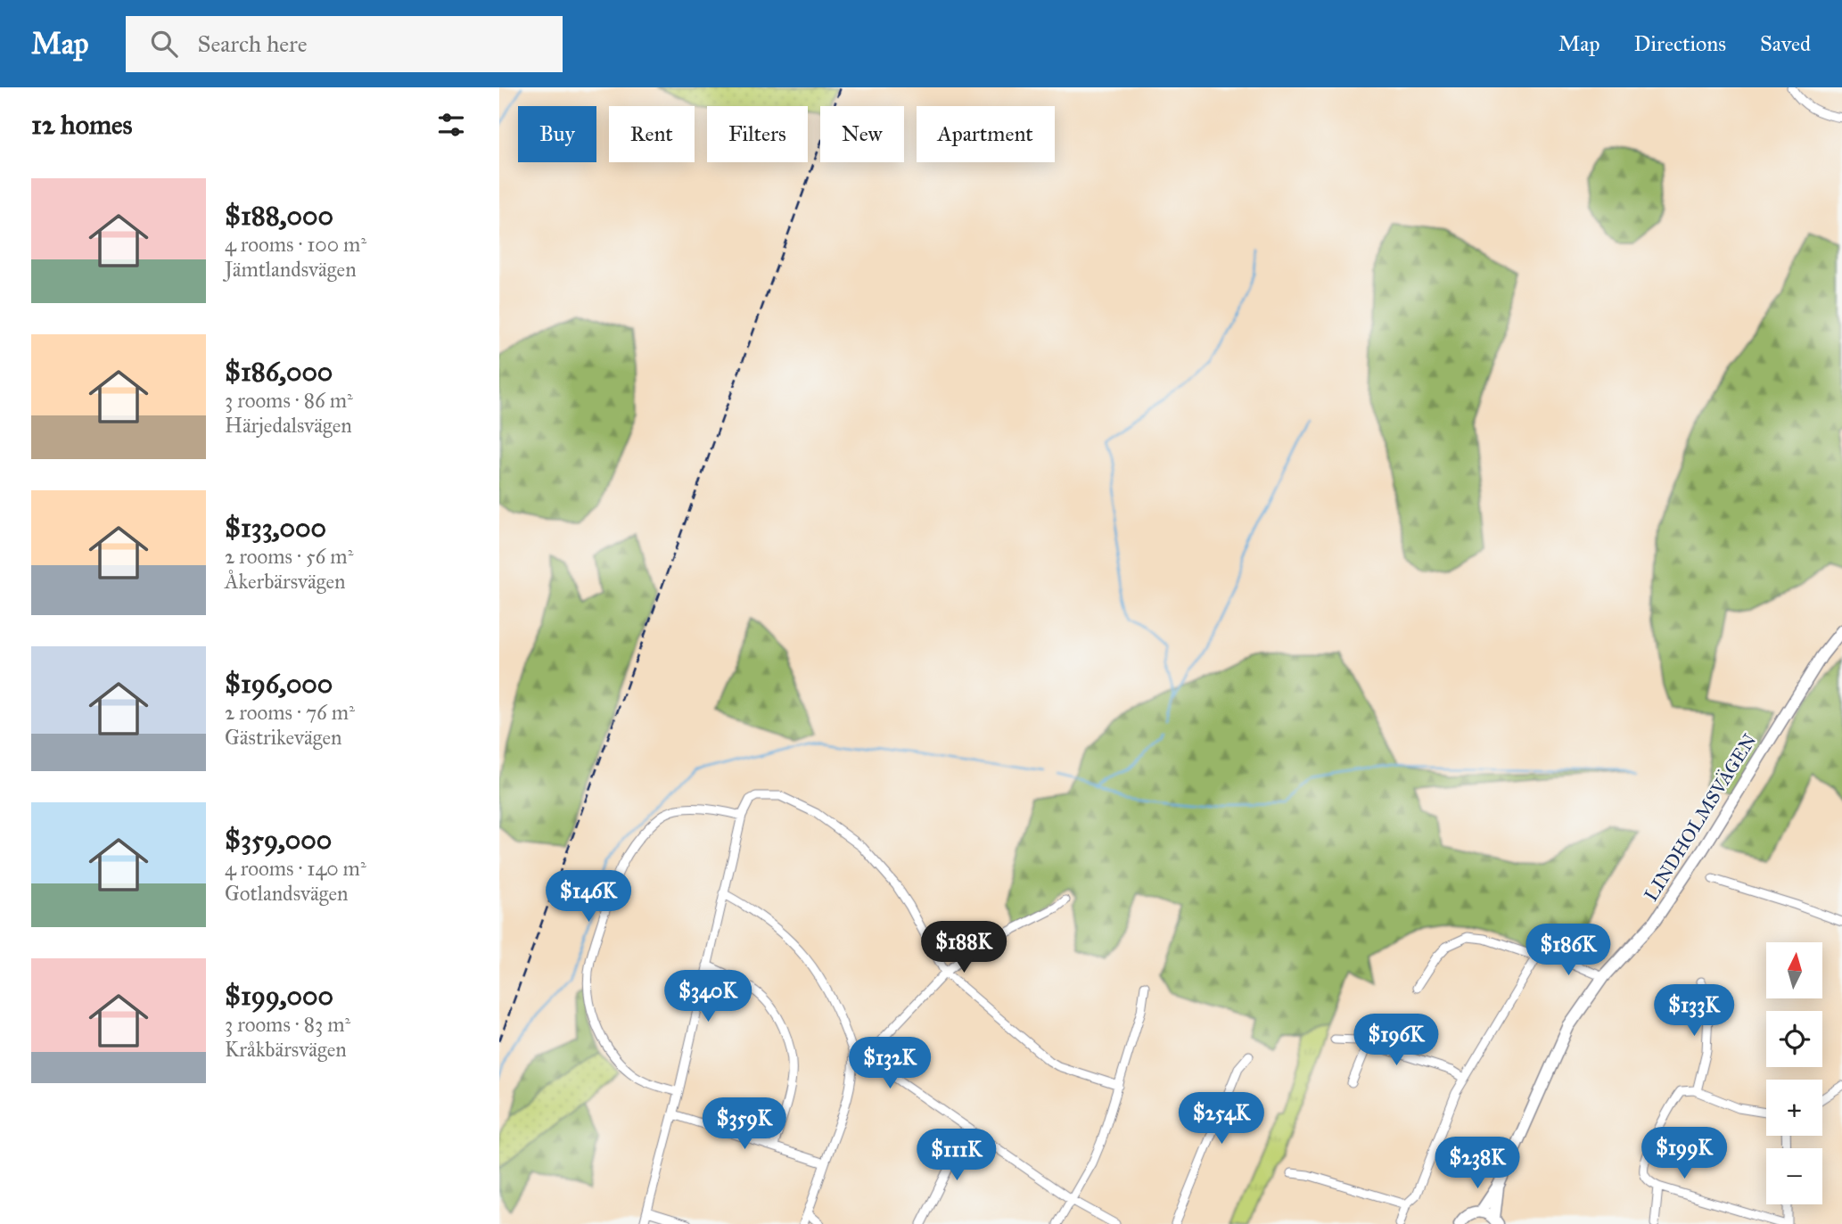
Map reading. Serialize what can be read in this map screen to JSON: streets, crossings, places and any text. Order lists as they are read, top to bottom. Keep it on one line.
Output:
{"streets":{"main road":["LINDHOLMSVÄGEN"]},"north":"top","page":{"header":"Map","search":"Search here","nav":["Map","Directions","Saved"],"heading":"12 homes","chip":["Buy","Rent","Filters","New","Apartment"],"list":[{"name":"$188,000","note":"4 rooms · 100 m² · Jämtlandsvägen"},{"name":"$186,000","note":"3 rooms · 86 m² · Härjedalsvägen"},{"name":"$133,000","note":"2 rooms · 56 m² · Åkerbärsvägen"},{"name":"$196,000","note":"2 rooms · 76 m² · Gästrikevägen"},{"name":"$359,000","note":"4 rooms · 140 m² · Gotlandsvägen"},{"name":"$199,000","note":"3 rooms · 83 m² · Kråkbärsvägen"}],"price":["$146K","$188K","$186K","$340K","$133K","$196K","$132K","$254K","$359K","$199K","$111K","$238K"],"map_buttons":["+","−"]}}
